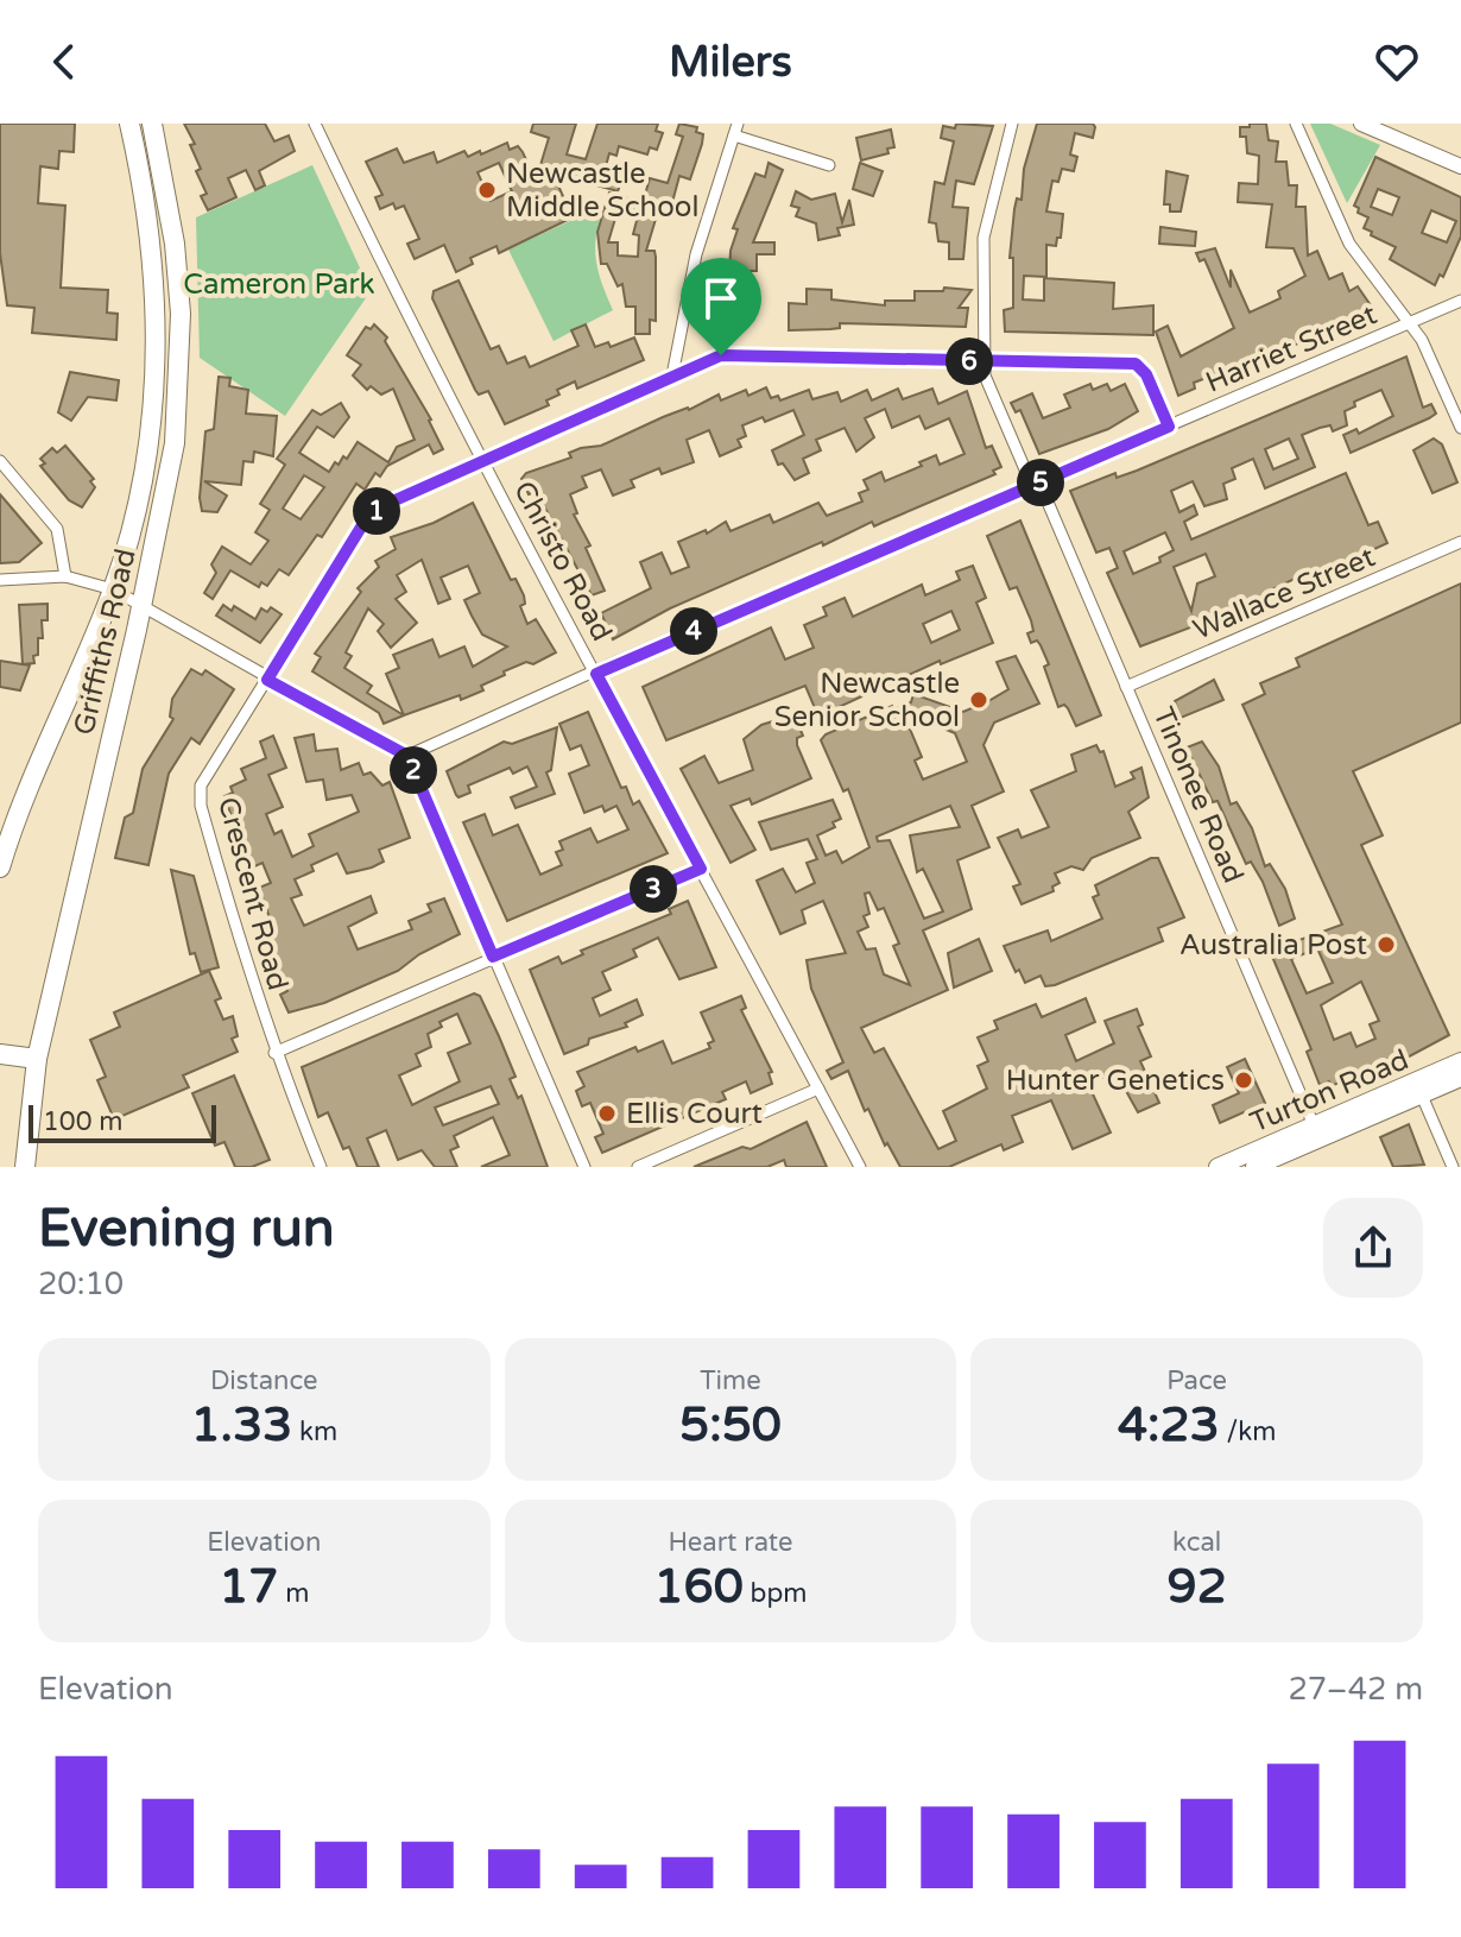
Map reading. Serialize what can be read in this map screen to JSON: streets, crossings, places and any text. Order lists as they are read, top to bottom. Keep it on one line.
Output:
{"streets":{"highway":["Griffiths Road"],"main road":["Turton Road"],"street":["Harriet Street","Christo Road","Wallace Street","Tinonee Road","Crescent Road"]},"crossings":[["Harriet Street","Christo Road"],["Harriet Street","Tinonee Road"],["Harriet Street","Crescent Road"],["Christo Road","Crescent Road"],["Wallace Street","Tinonee Road"],["Tinonee Road","Crescent Road"],["Tinonee Road","Turton Road"]],"parks":["Cameron Park"],"places":["Newcastle Middle School","Newcastle Senior School","Australia Post","Hunter Genetics","Ellis Court"],"scale_bar":"100 m","page":{"header":"Milers","pins":["6","5","1","4","2","3"],"scale":"100 m","heading":["Evening run","20:10"],"stats":[["Distance","1.33 km"],["Time","5:50"],["Pace","4:23 /km"],["Elevation","17 m"],["Heart rate","160 bpm"],["kcal","92"]],"chart":["Elevation","27–42 m"]}}
